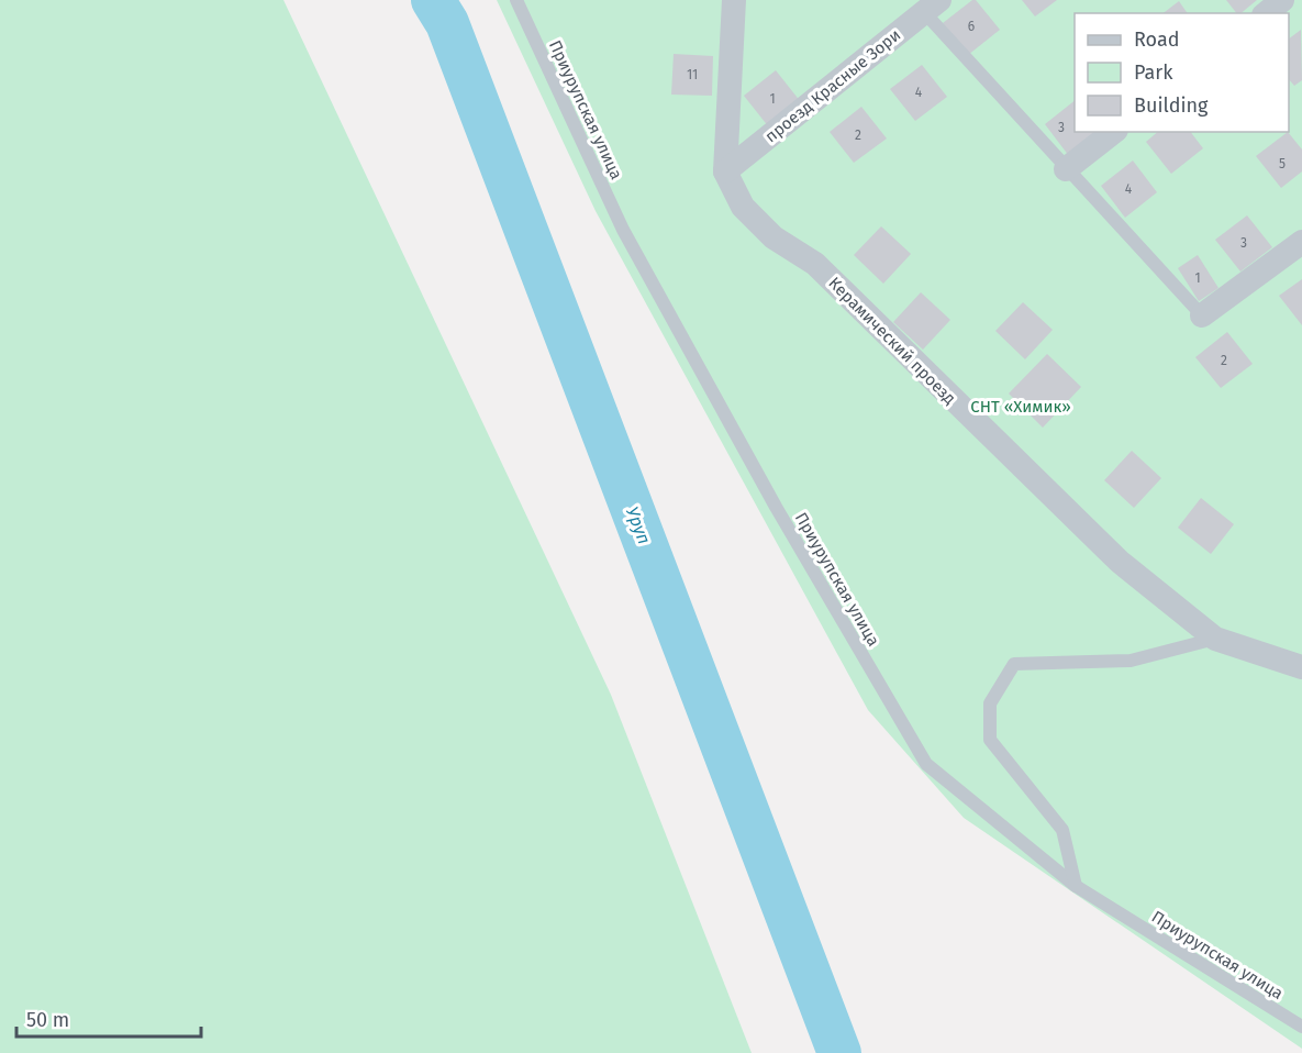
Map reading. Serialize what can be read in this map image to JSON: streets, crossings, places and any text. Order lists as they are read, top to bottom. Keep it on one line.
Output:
{"streets":{"street":["проезд Красные Зори","Керамический проезд"],"lane":["Приурупская улица"]},"crossings":[["проезд Красные Зори","Керамический проезд"]],"water":["Уруп"],"parks":["СНТ «Химик»"],"house_numbers":["6","11","4","1","3","2","5","4","3","1","2"],"legend":["Road","Park","Building"],"scale_bar":"50 m"}
